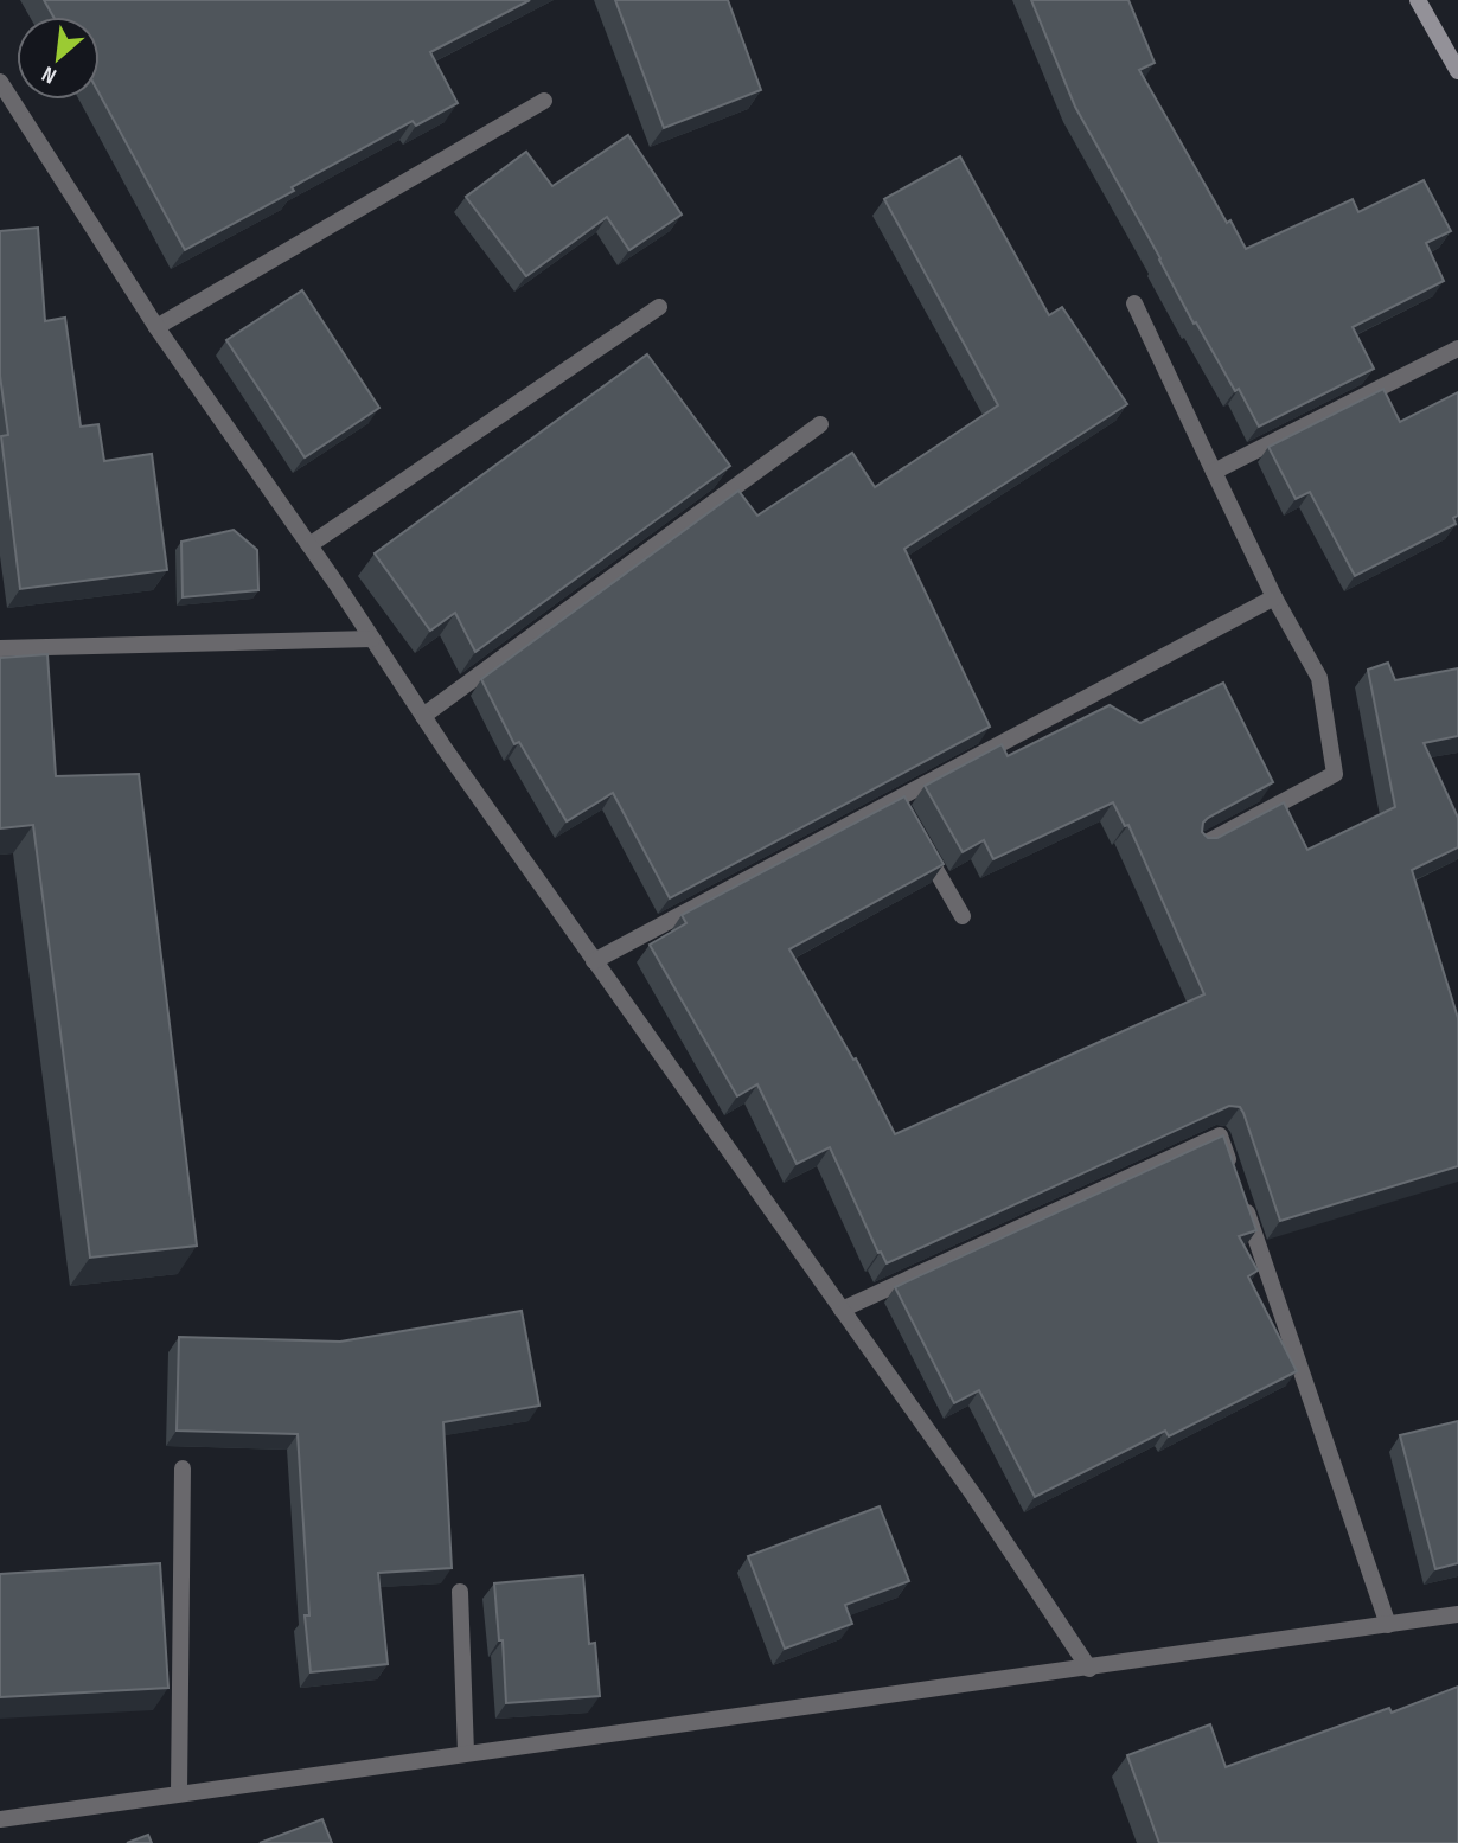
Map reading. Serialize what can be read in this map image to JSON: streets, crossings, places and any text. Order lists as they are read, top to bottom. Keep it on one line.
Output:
{"north":"bottom left"}
